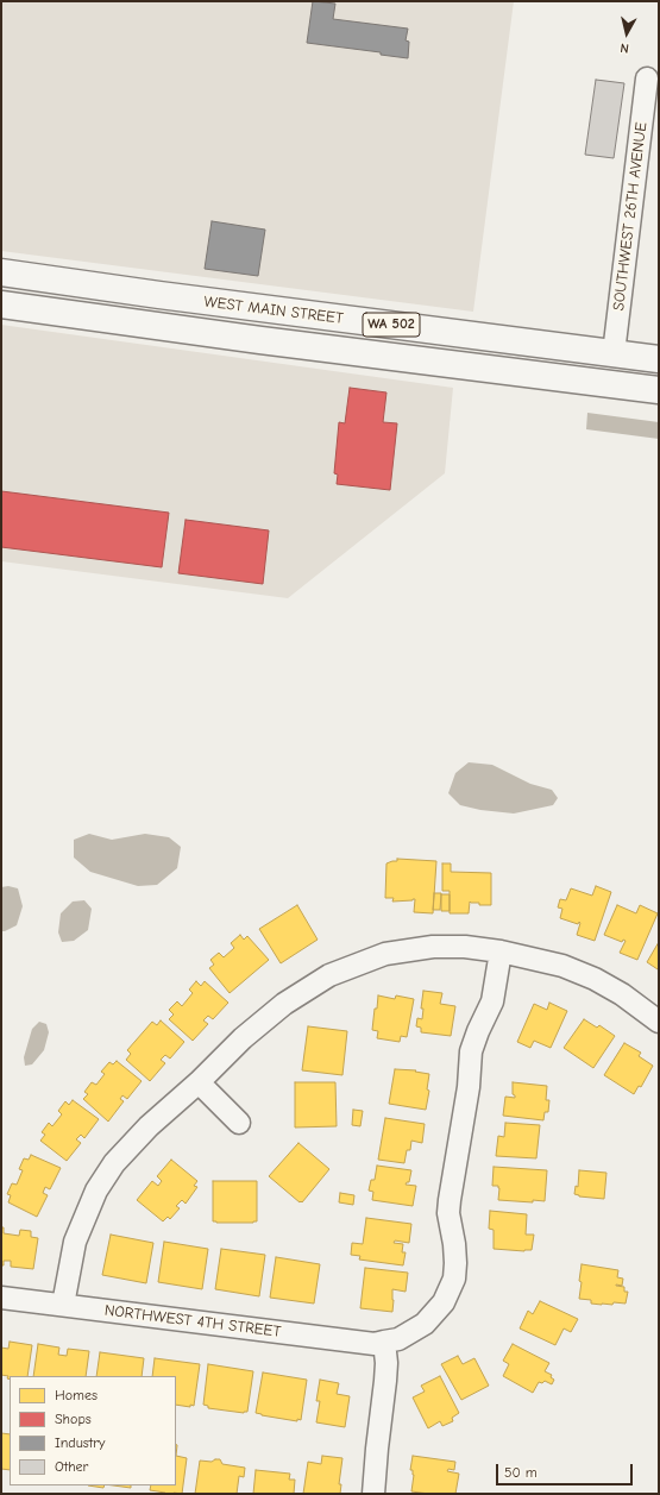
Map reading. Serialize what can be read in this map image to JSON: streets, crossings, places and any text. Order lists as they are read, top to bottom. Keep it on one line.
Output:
{"streets":{"highway":["WEST MAIN STREET","WA 502"],"street":["SOUTHWEST 26TH AVENUE","NORTHWEST 4TH STREET"]},"crossings":[["SOUTHWEST 26TH AVENUE","WEST MAIN STREET"]],"legend":["Homes","Shops","Industry","Other"],"scale_bar":"50 m","north":"bottom"}
